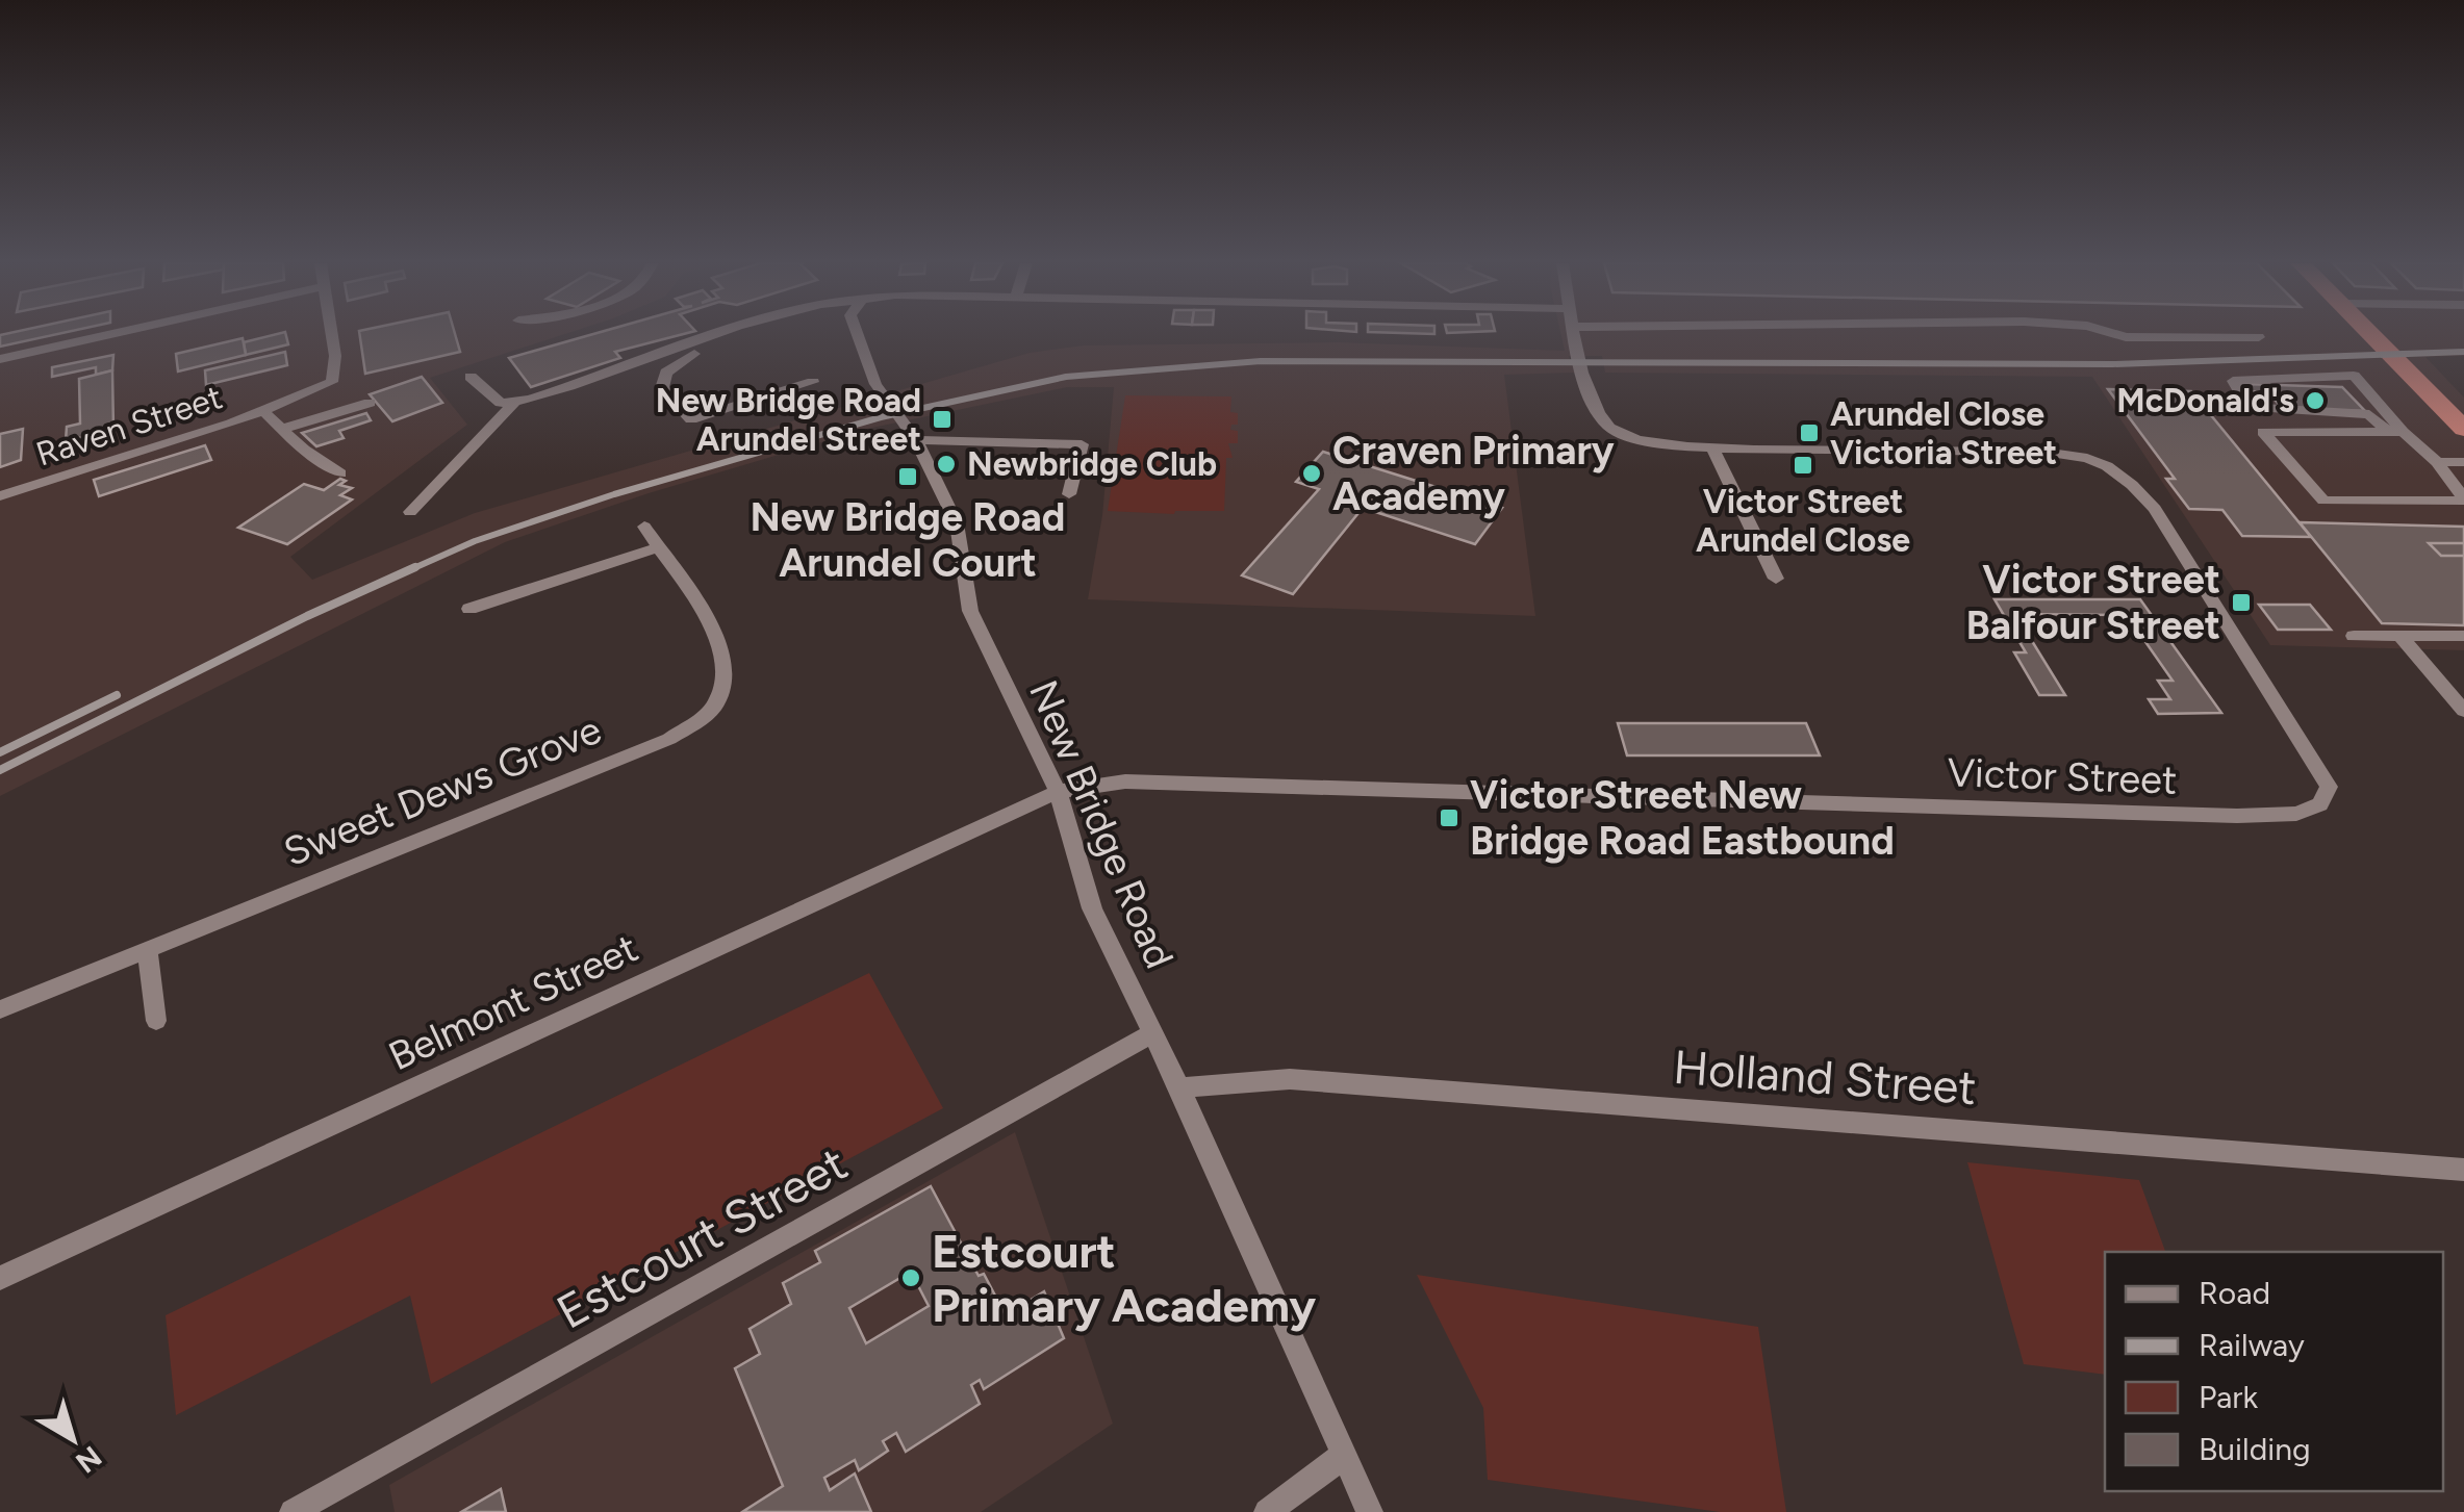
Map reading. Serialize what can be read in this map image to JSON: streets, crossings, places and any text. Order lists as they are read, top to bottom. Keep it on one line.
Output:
{"streets":{"street":["Raven Street","Victor Street","Sweet Dews Grove","New Bridge Road","Belmont Street","Holland Street","Estcourt Street"]},"crossings":[["Victor Street","New Bridge Road"],["Victor Street","Belmont Street"],["New Bridge Road","Belmont Street"],["New Bridge Road","Holland Street"],["New Bridge Road","Estcourt Street"]],"places":{"other":["McDonald's","Newbridge Club","Craven Primary Academy","Estcourt Primary Academy"],"transit":["New Bridge Road Arundel Street","Arundel Close Victoria Street","Victor Street Arundel Close","New Bridge Road Arundel Court","Victor Street Balfour Street","Victor Street New Bridge Road Eastbound"]},"legend":["Road","Railway","Park","Building"],"north":"bottom right"}
